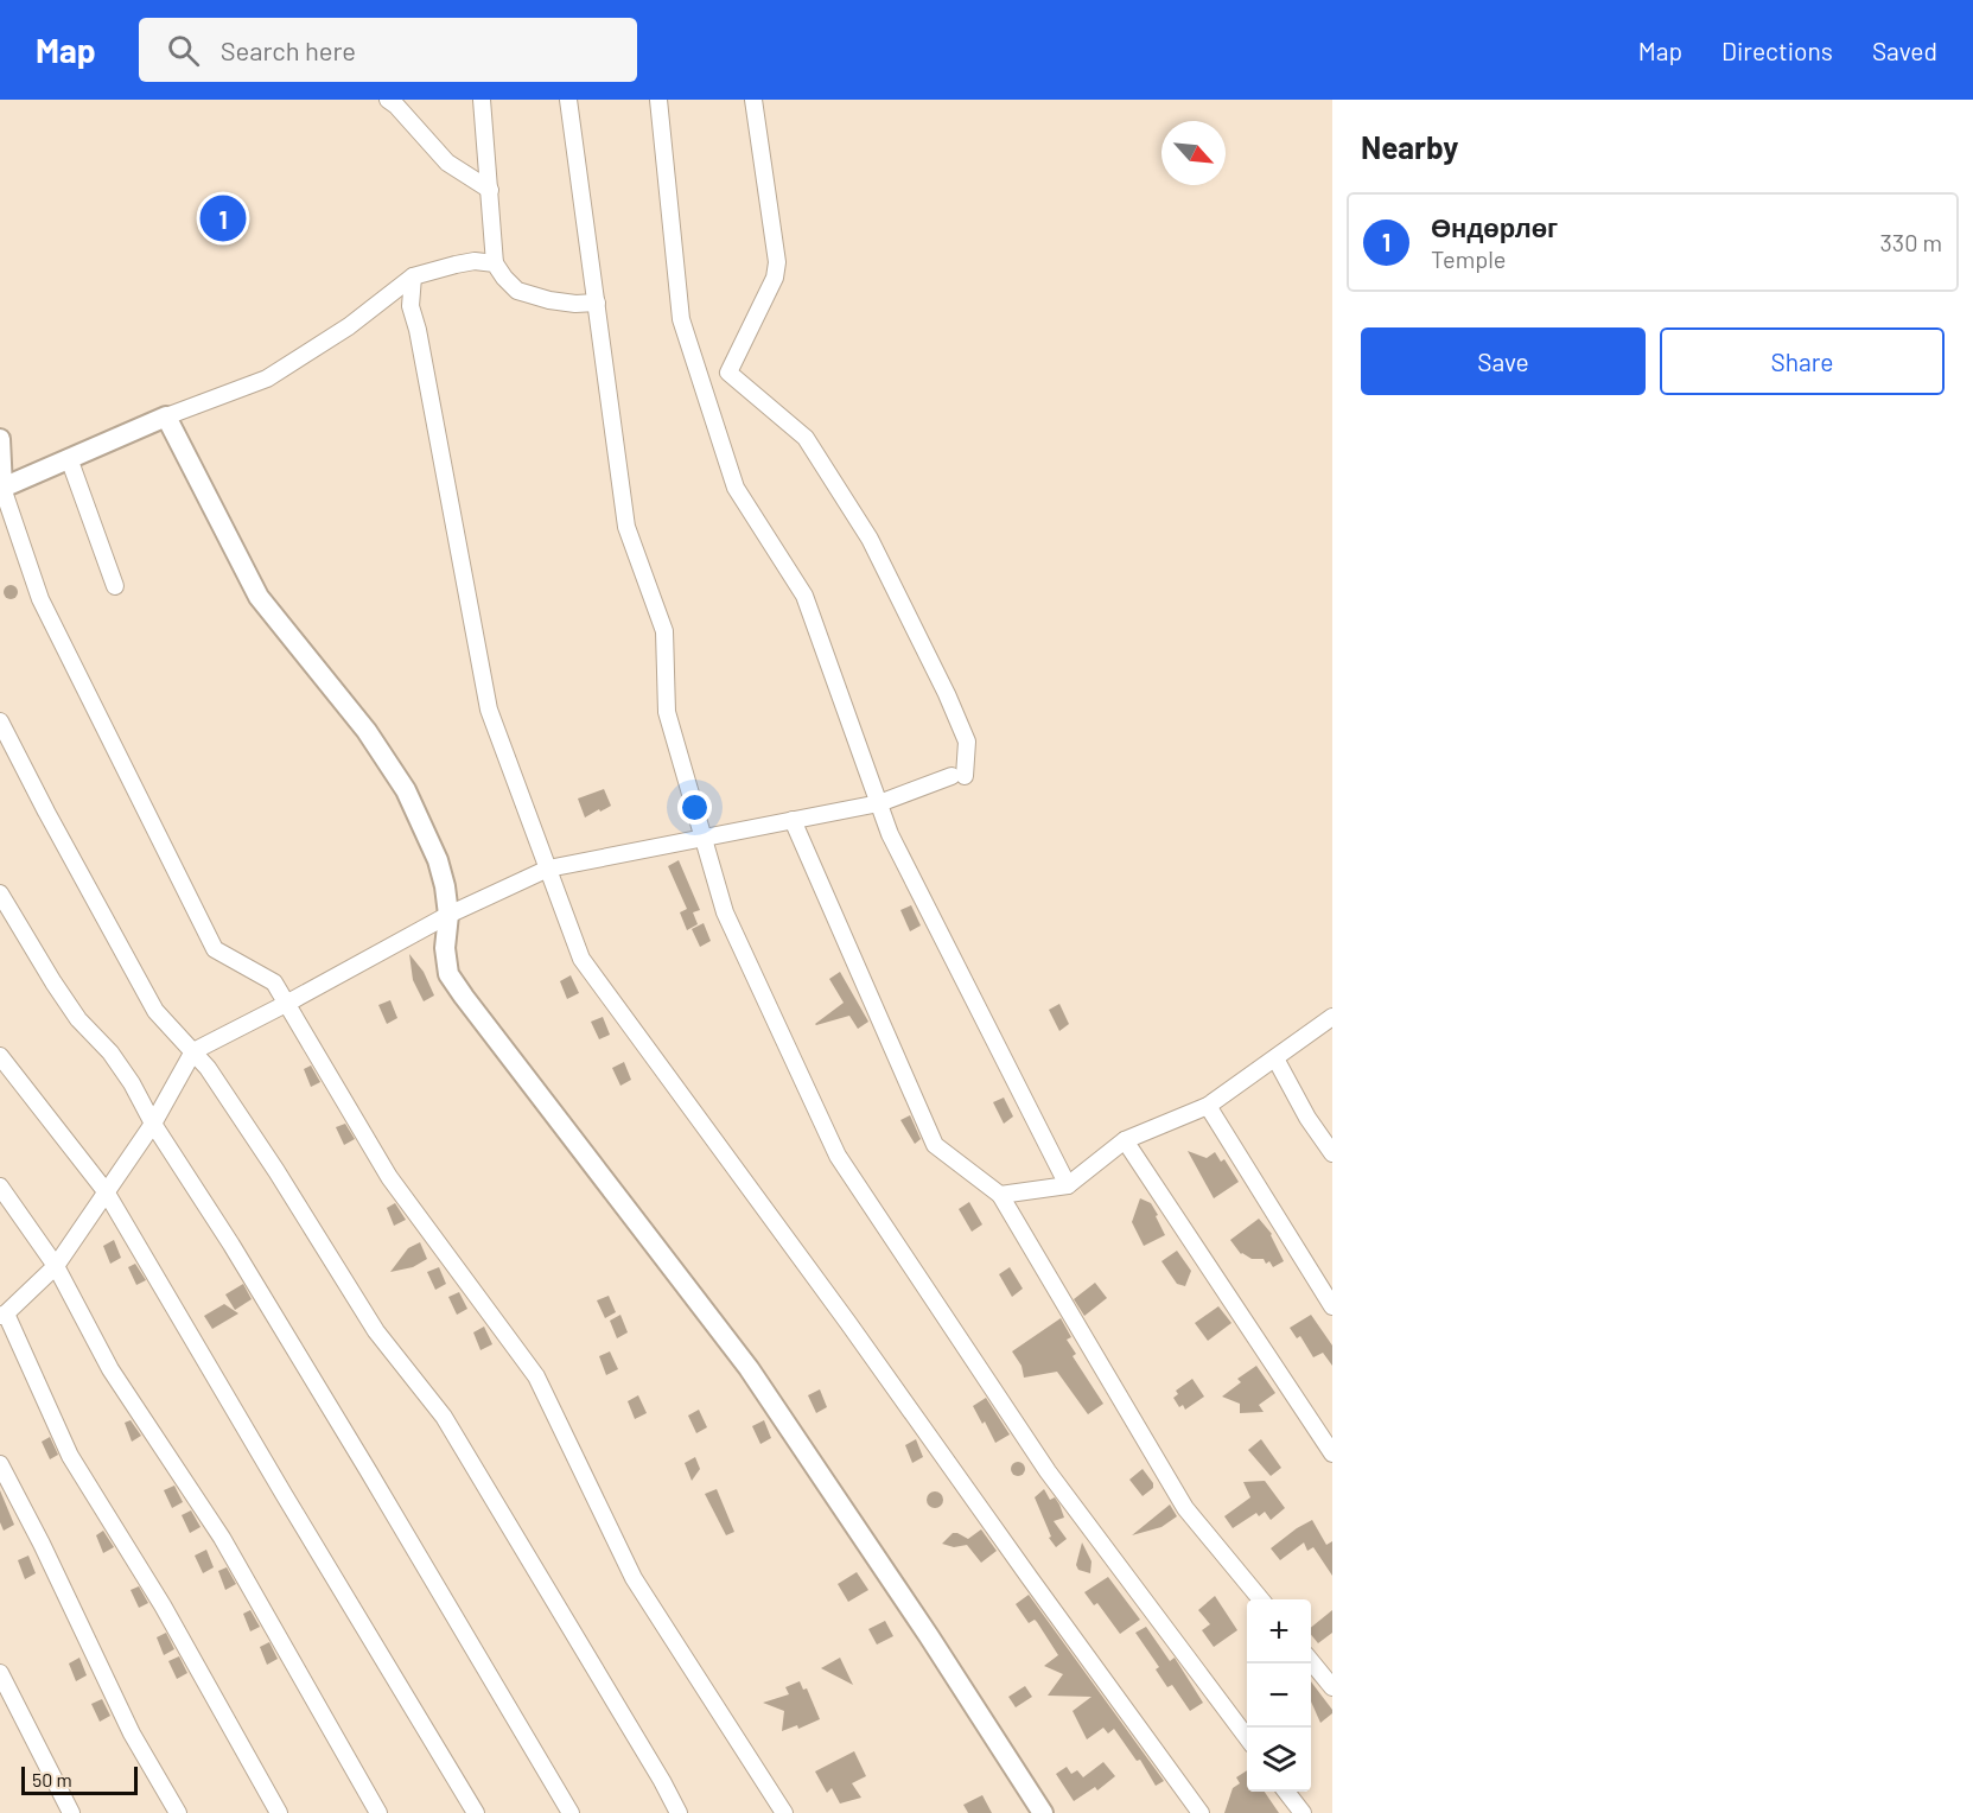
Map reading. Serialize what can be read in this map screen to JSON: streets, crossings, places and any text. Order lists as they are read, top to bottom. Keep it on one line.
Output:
{"scale_bar":"50 m","north":"bottom right","page":{"header":"Map","search":"Search here","nav":["Map","Directions","Saved"],"heading":"Nearby","pins":"1","list":[{"mark":"1","name":"Өндөрлөг","note":"Temple","value":"330 m"}],"buttons":["Save","Share"],"map_buttons":["+","−"],"scale":"50 m"}}
